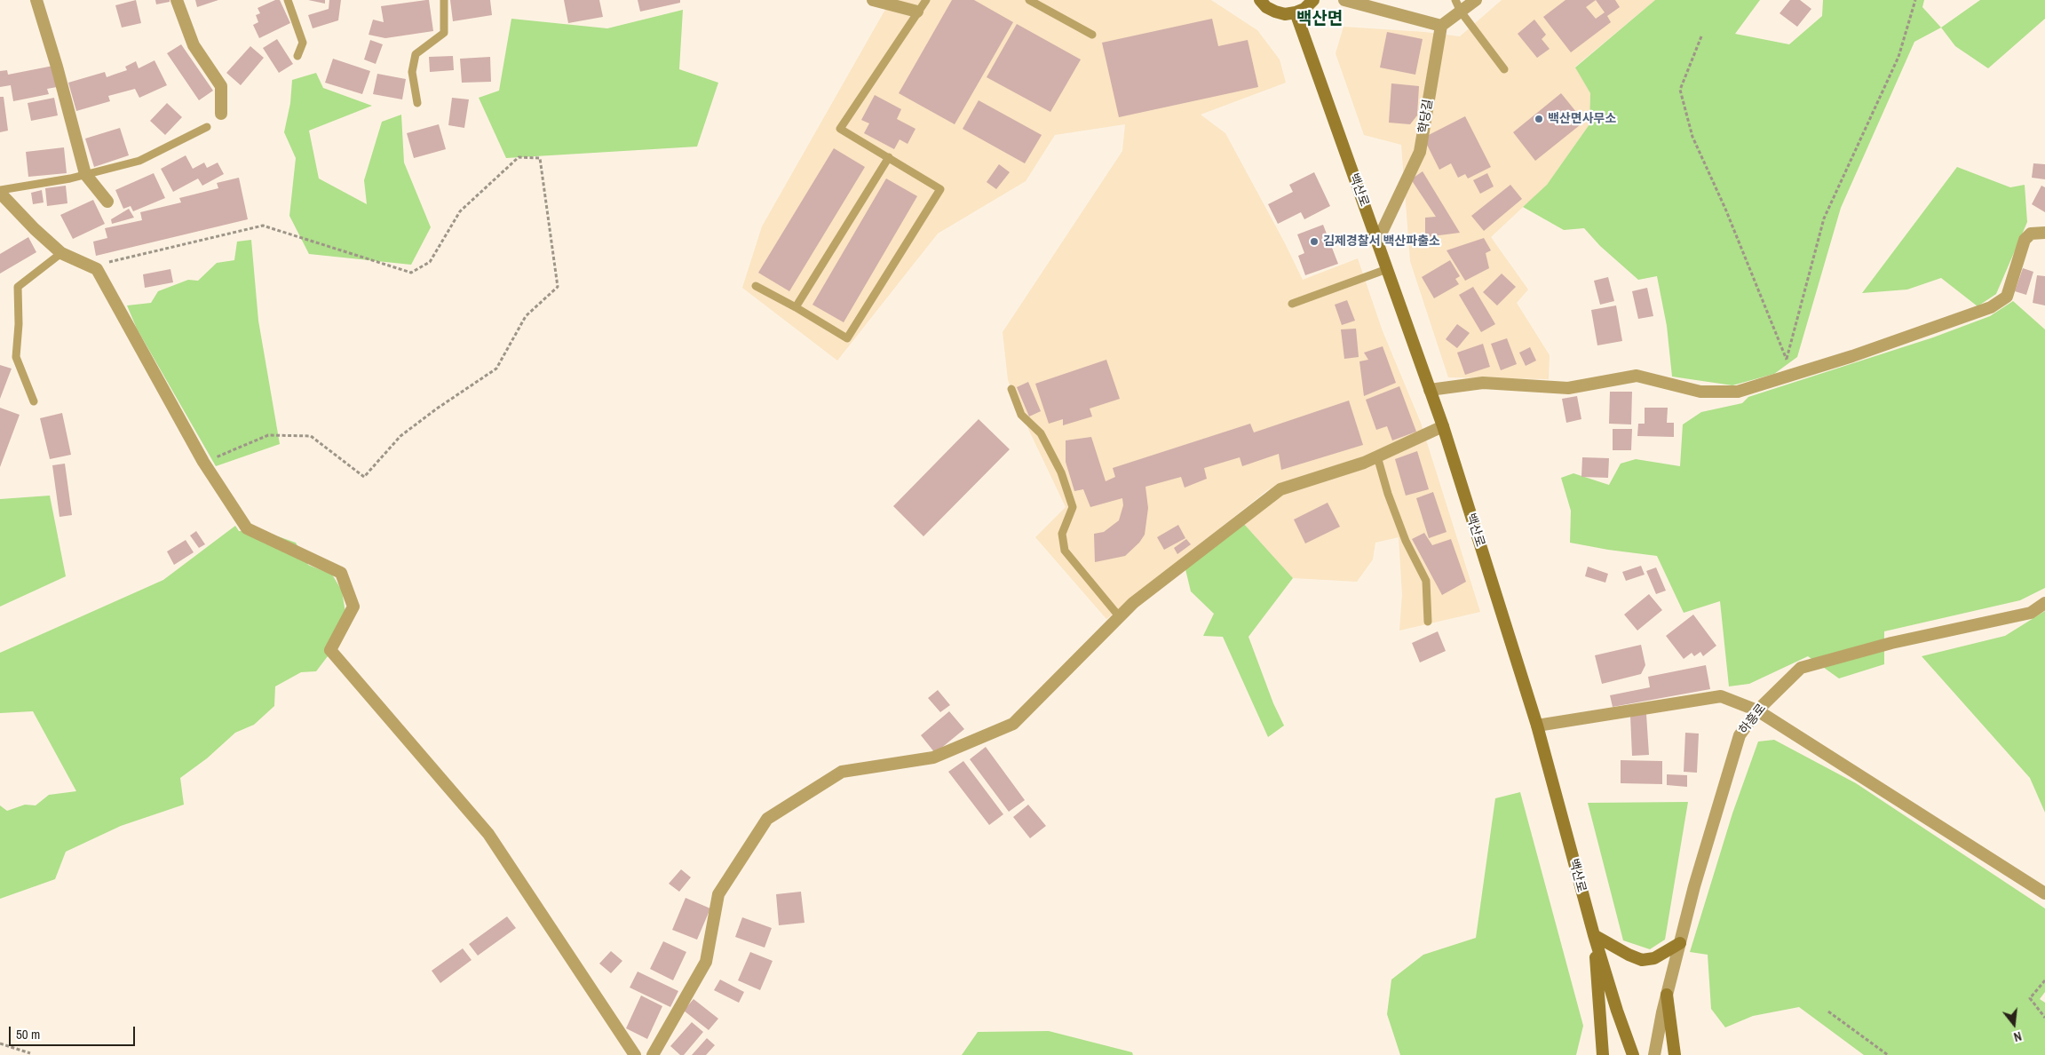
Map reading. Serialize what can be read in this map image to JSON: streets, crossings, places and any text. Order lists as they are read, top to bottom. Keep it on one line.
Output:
{"streets":{"main road":["백산로"],"street":["학당길","하흥로"]},"crossings":[["학당길","백산로"]],"districts":["백산면"],"places":["백산면사무소","김제경찰서 백산파출소"],"scale_bar":"50 m","north":"bottom"}
